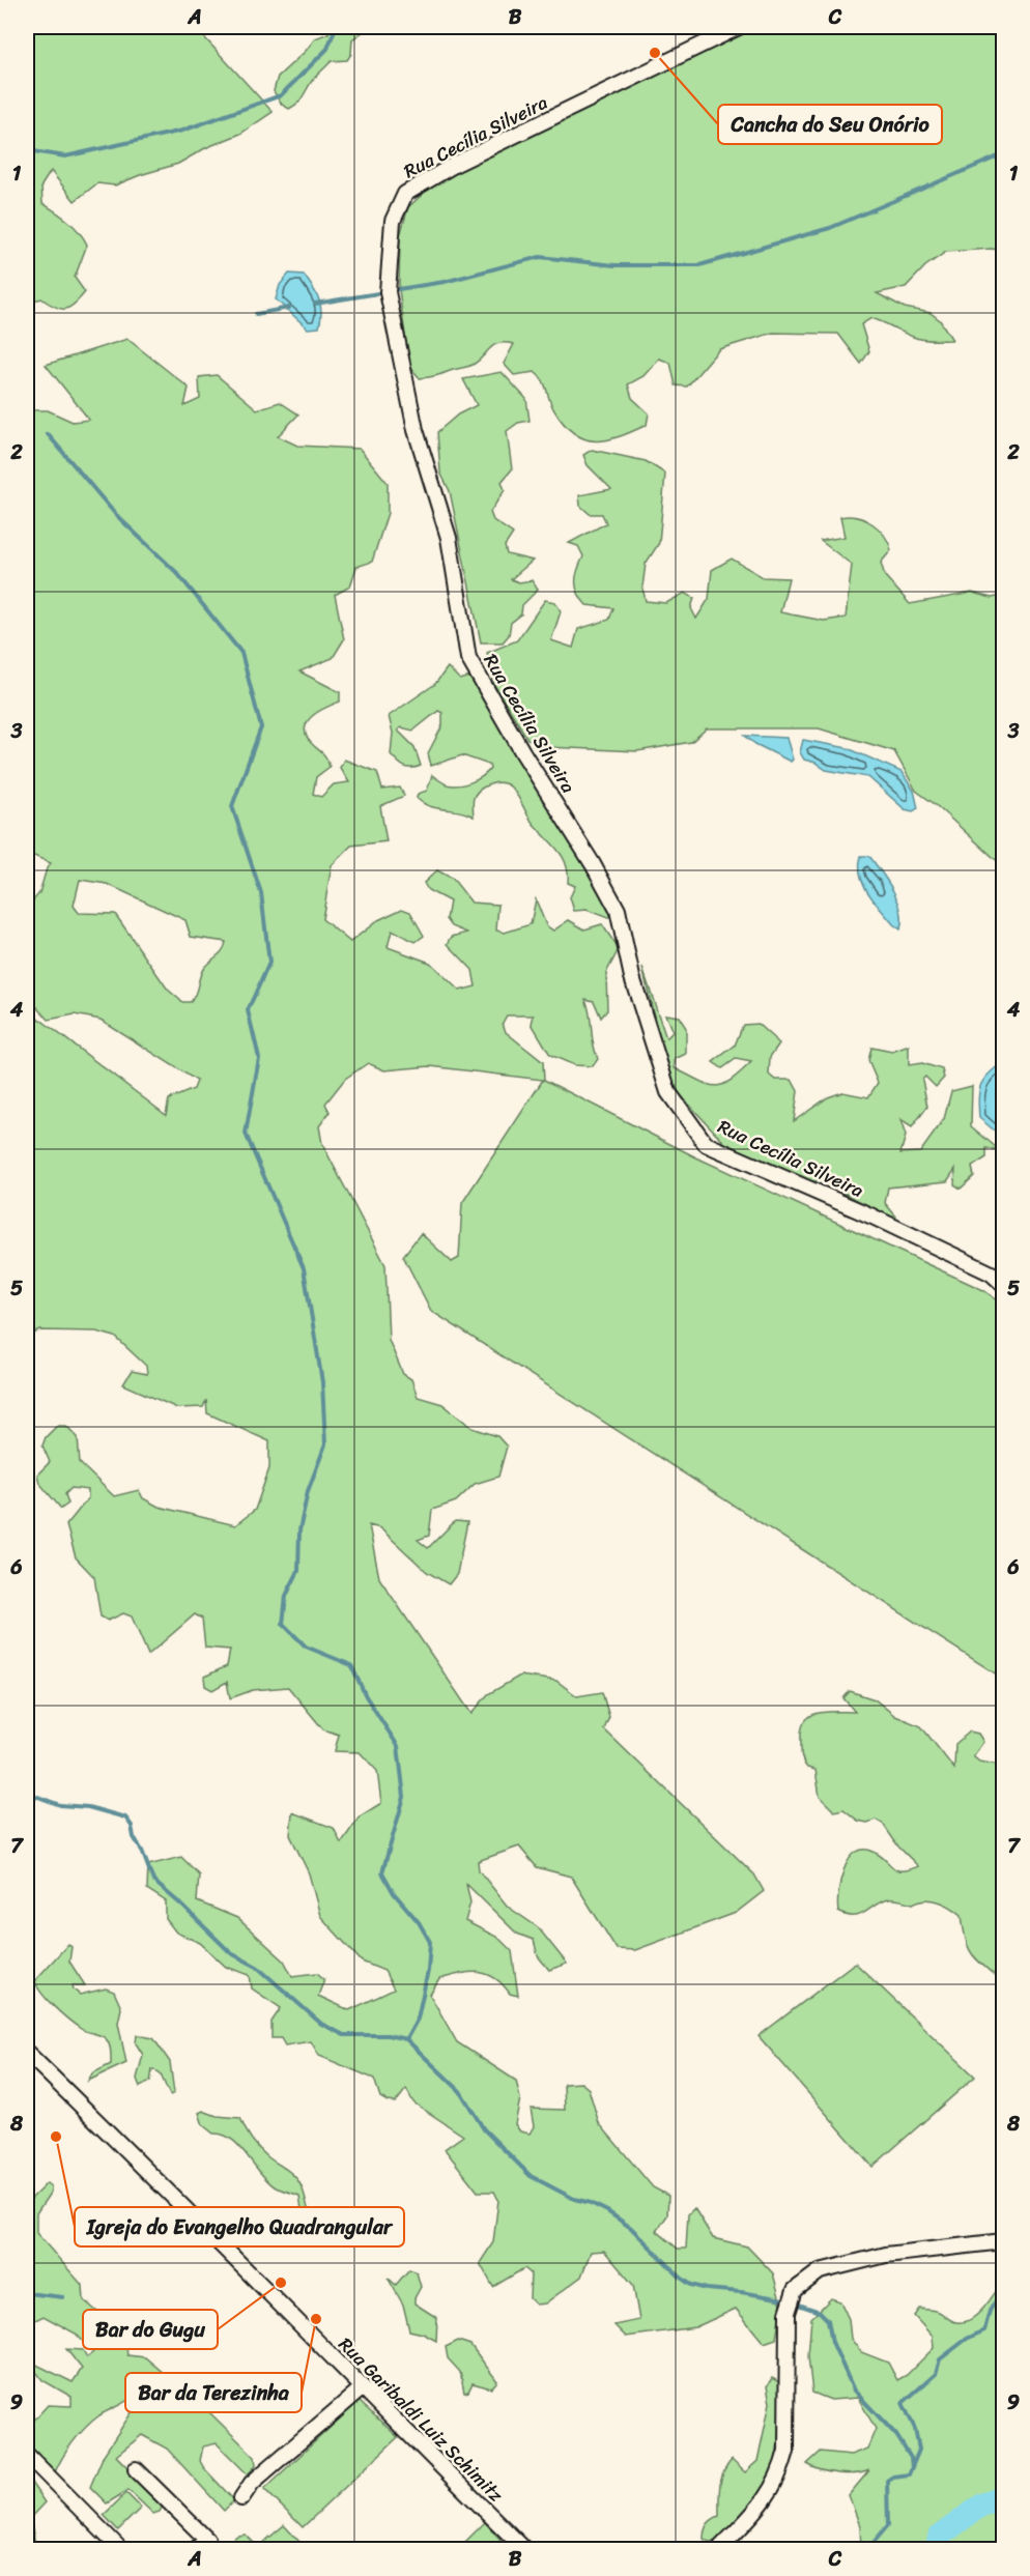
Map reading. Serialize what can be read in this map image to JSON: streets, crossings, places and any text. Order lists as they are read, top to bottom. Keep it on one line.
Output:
{"streets":{"street":["Rua Cecília Silveira","Rua Garibaldi Luiz Schimitz"]},"places":["Cancha do Seu Onório","Igreja do Evangelho Quadrangular","Bar do Gugu","Bar da Terezinha"],"grid":{"columns":["A","B","C"],"rows":["1","2","3","4","5","6","7","8","9"]}}
